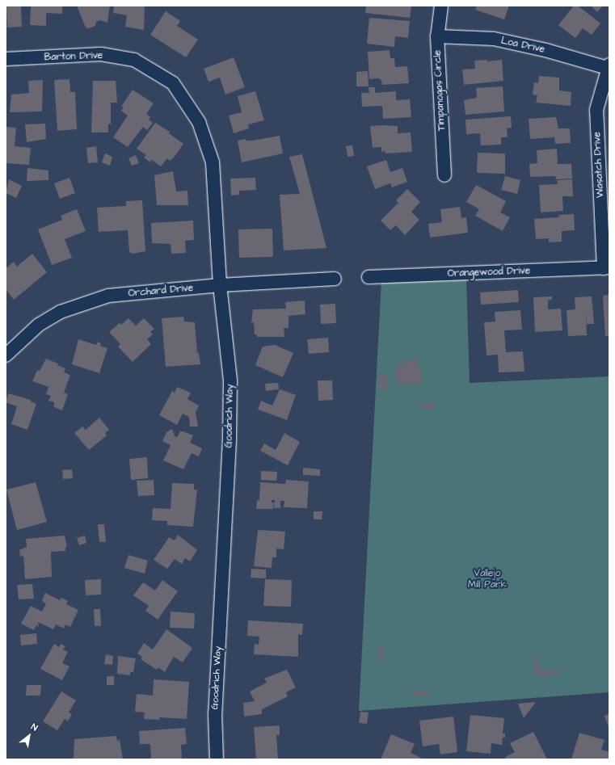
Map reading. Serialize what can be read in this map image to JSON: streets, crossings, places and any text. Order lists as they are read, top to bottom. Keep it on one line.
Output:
{"streets":{"street":["Loa Drive","Barton Drive","Timpanogas Circle","Wasatch Drive","Orangewood Drive","Orchard Drive","Goodrich Way"]},"crossings":[["Loa Drive","Timpanogas Circle"],["Loa Drive","Wasatch Drive"],["Barton Drive","Goodrich Way"],["Wasatch Drive","Orangewood Drive"],["Orchard Drive","Goodrich Way"]],"parks":["Vallejo Mill Park"],"north":"top right"}
